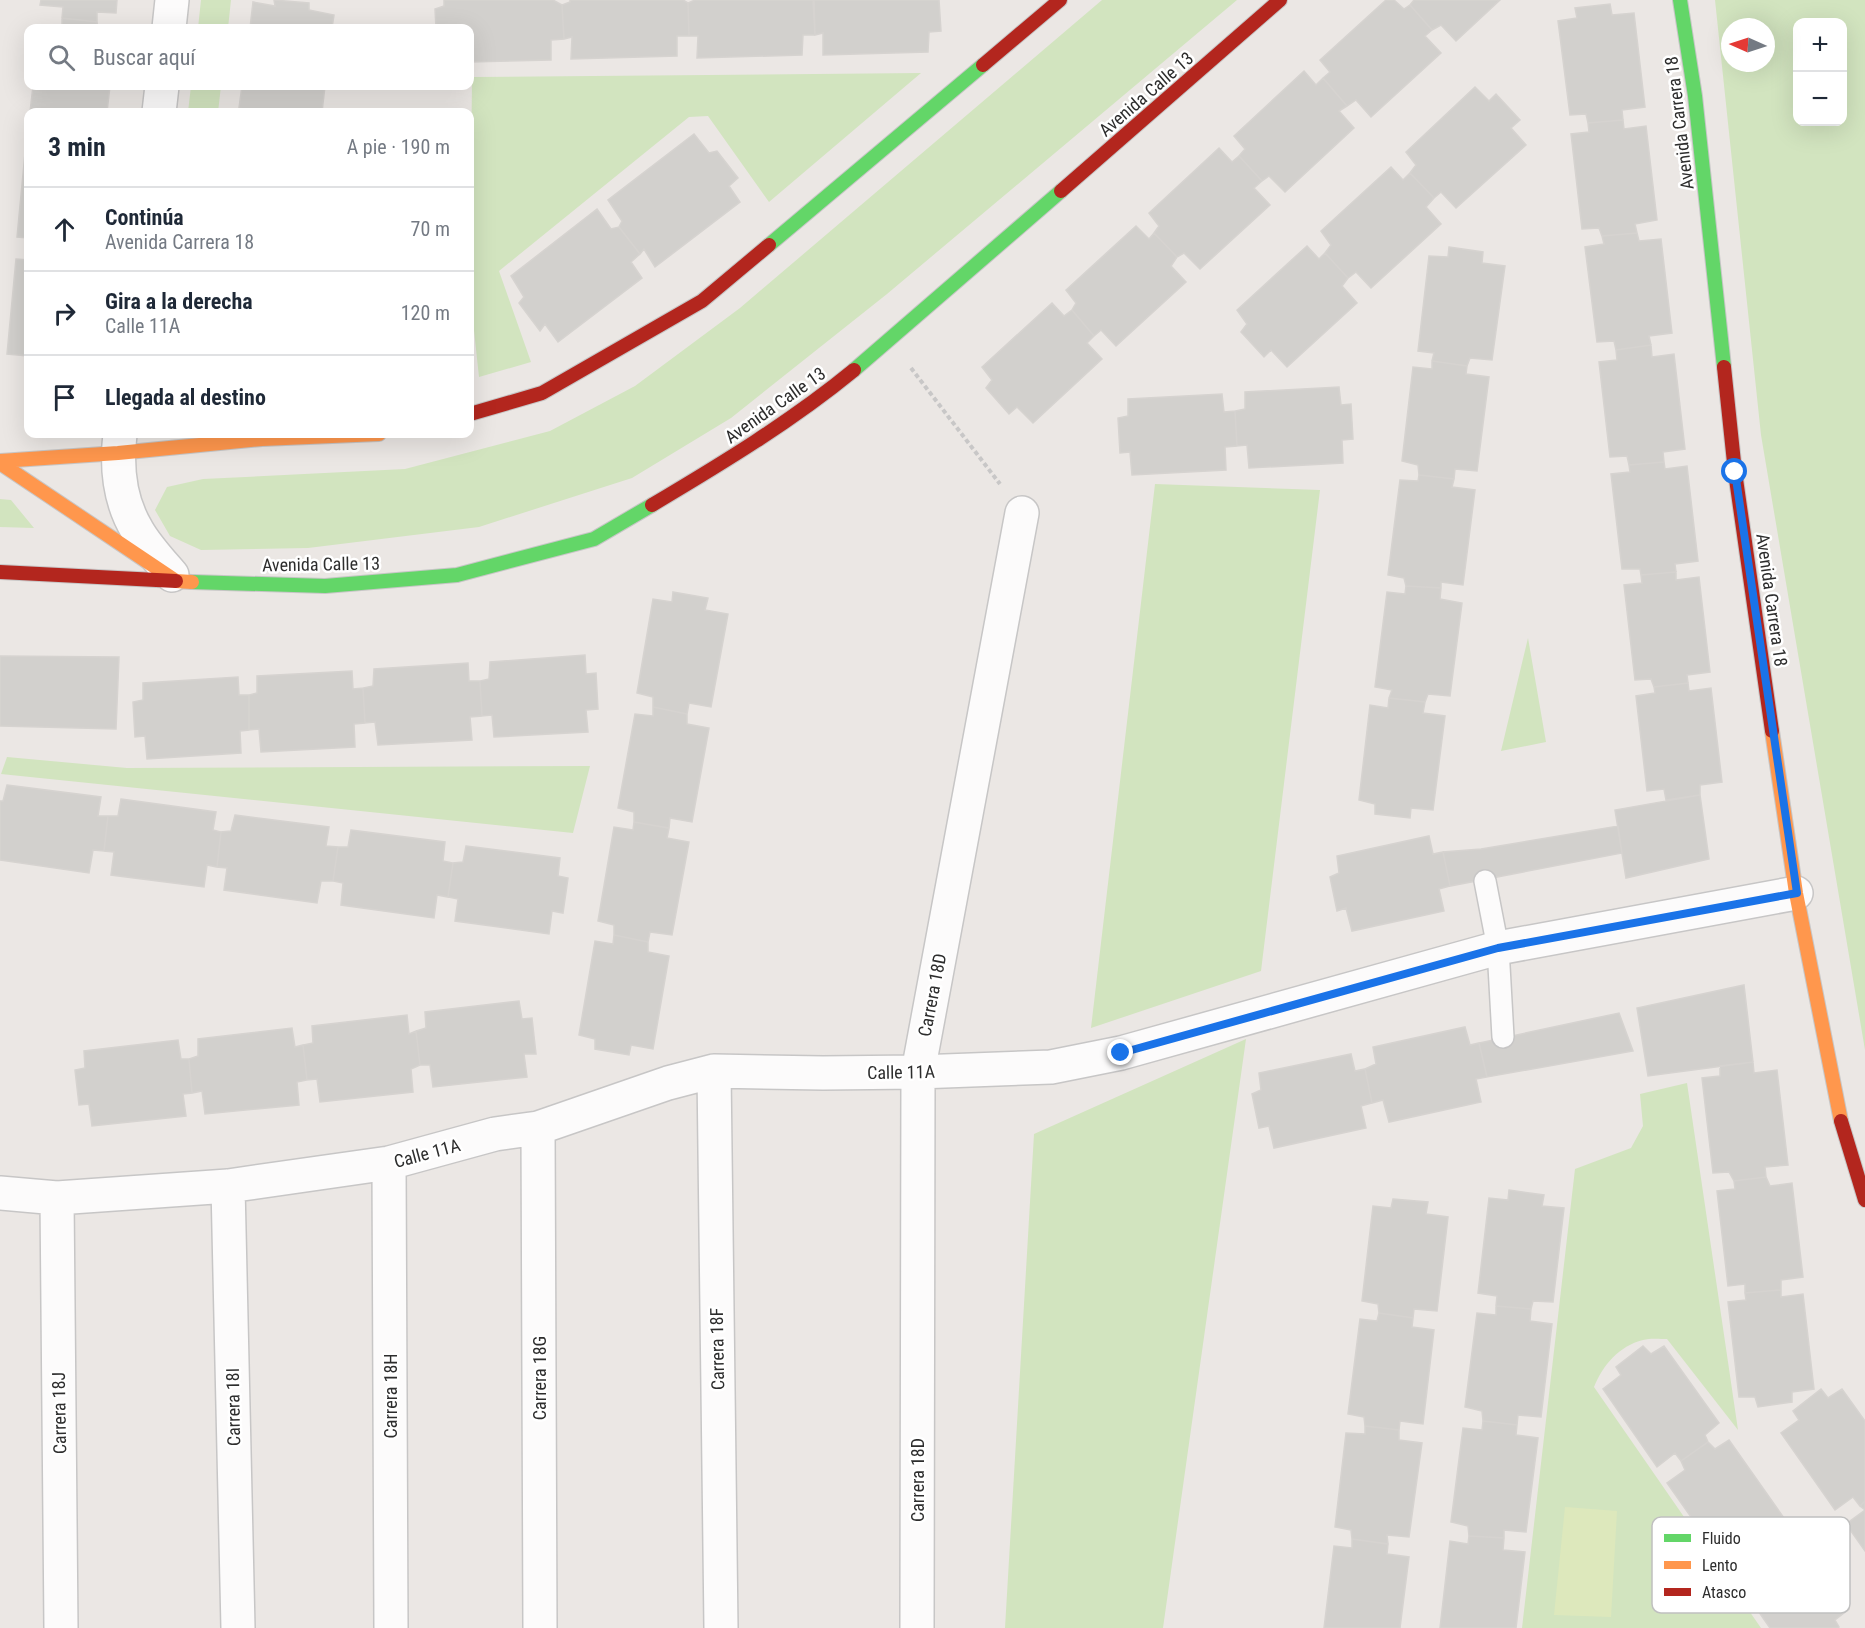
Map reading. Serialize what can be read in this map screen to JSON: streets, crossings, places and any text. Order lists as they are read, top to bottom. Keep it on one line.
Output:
{"streets":{"street":["Avenida Calle 13","Avenida Carrera 18","Carrera 18D","Calle 11A","Carrera 18F","Carrera 18G","Carrera 18H","Carrera 18I","Carrera 18J"]},"crossings":[["Avenida Carrera 18","Calle 11A"],["Carrera 18D","Calle 11A"],["Calle 11A","Carrera 18F"],["Calle 11A","Carrera 18G"],["Calle 11A","Carrera 18H"],["Calle 11A","Carrera 18I"],["Calle 11A","Carrera 18J"]],"legend":["Fluido","Lento","Atasco"],"north":"left","page":{"map_buttons":["+","−"],"search":"Buscar aquí","heading":["3 min","A pie · 190 m"],"list":[["Continúa","Avenida Carrera 18","70 m"],["Gira a la derecha","Calle 11A","120 m"],"Llegada al destino"]}}
